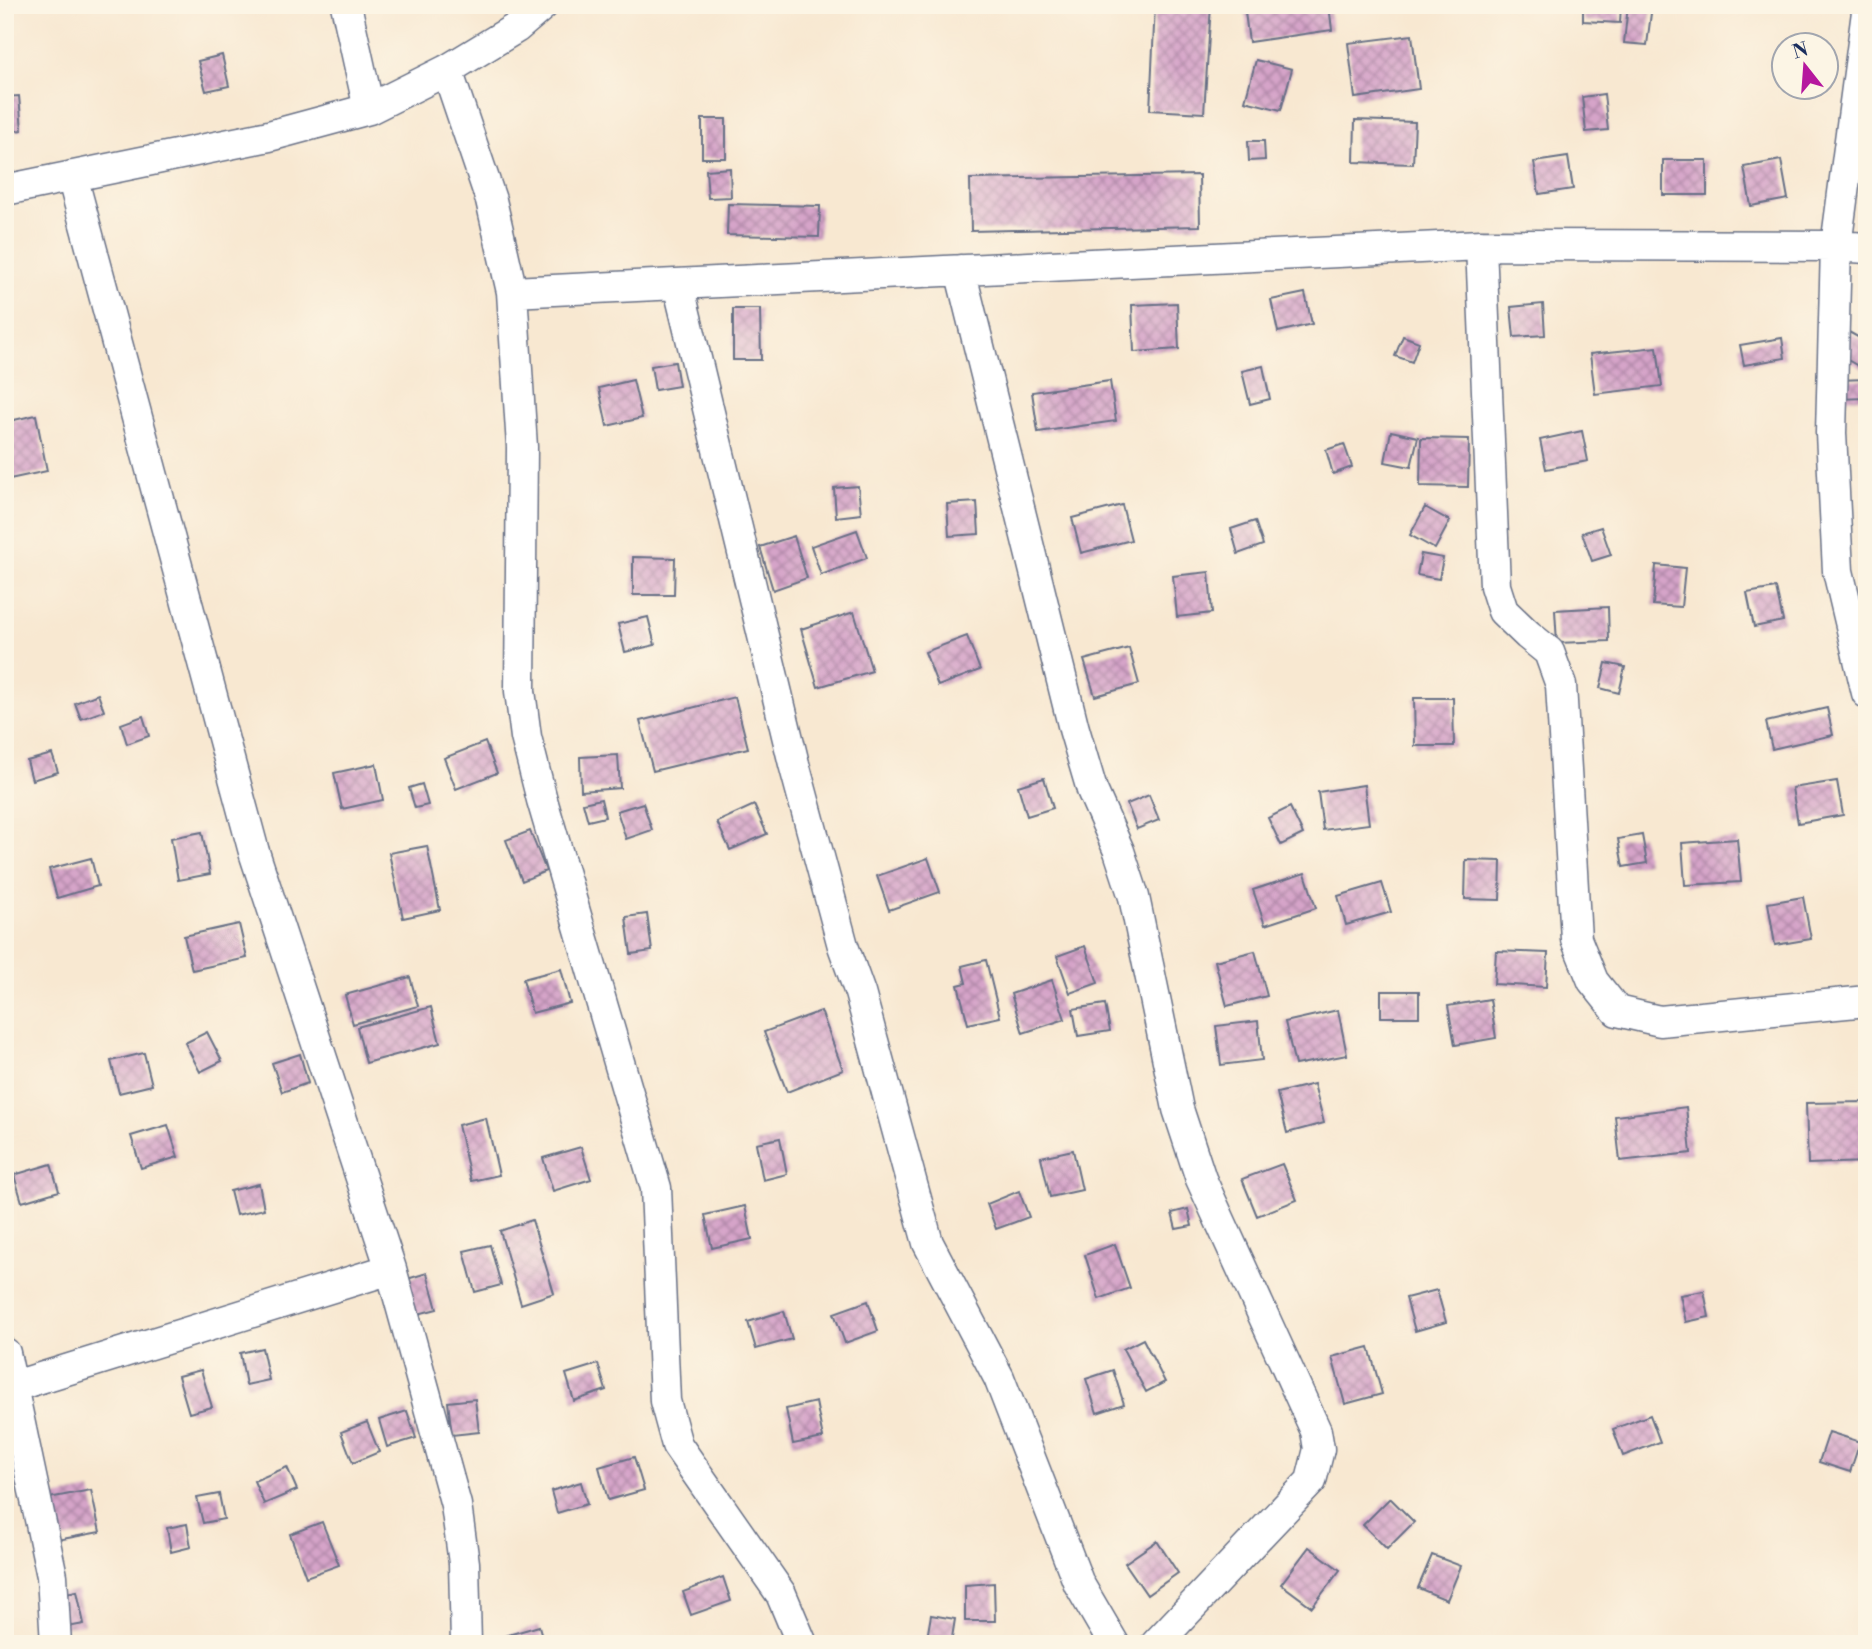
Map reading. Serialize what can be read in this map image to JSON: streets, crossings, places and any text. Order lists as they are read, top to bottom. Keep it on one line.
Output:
{"north":"top"}
